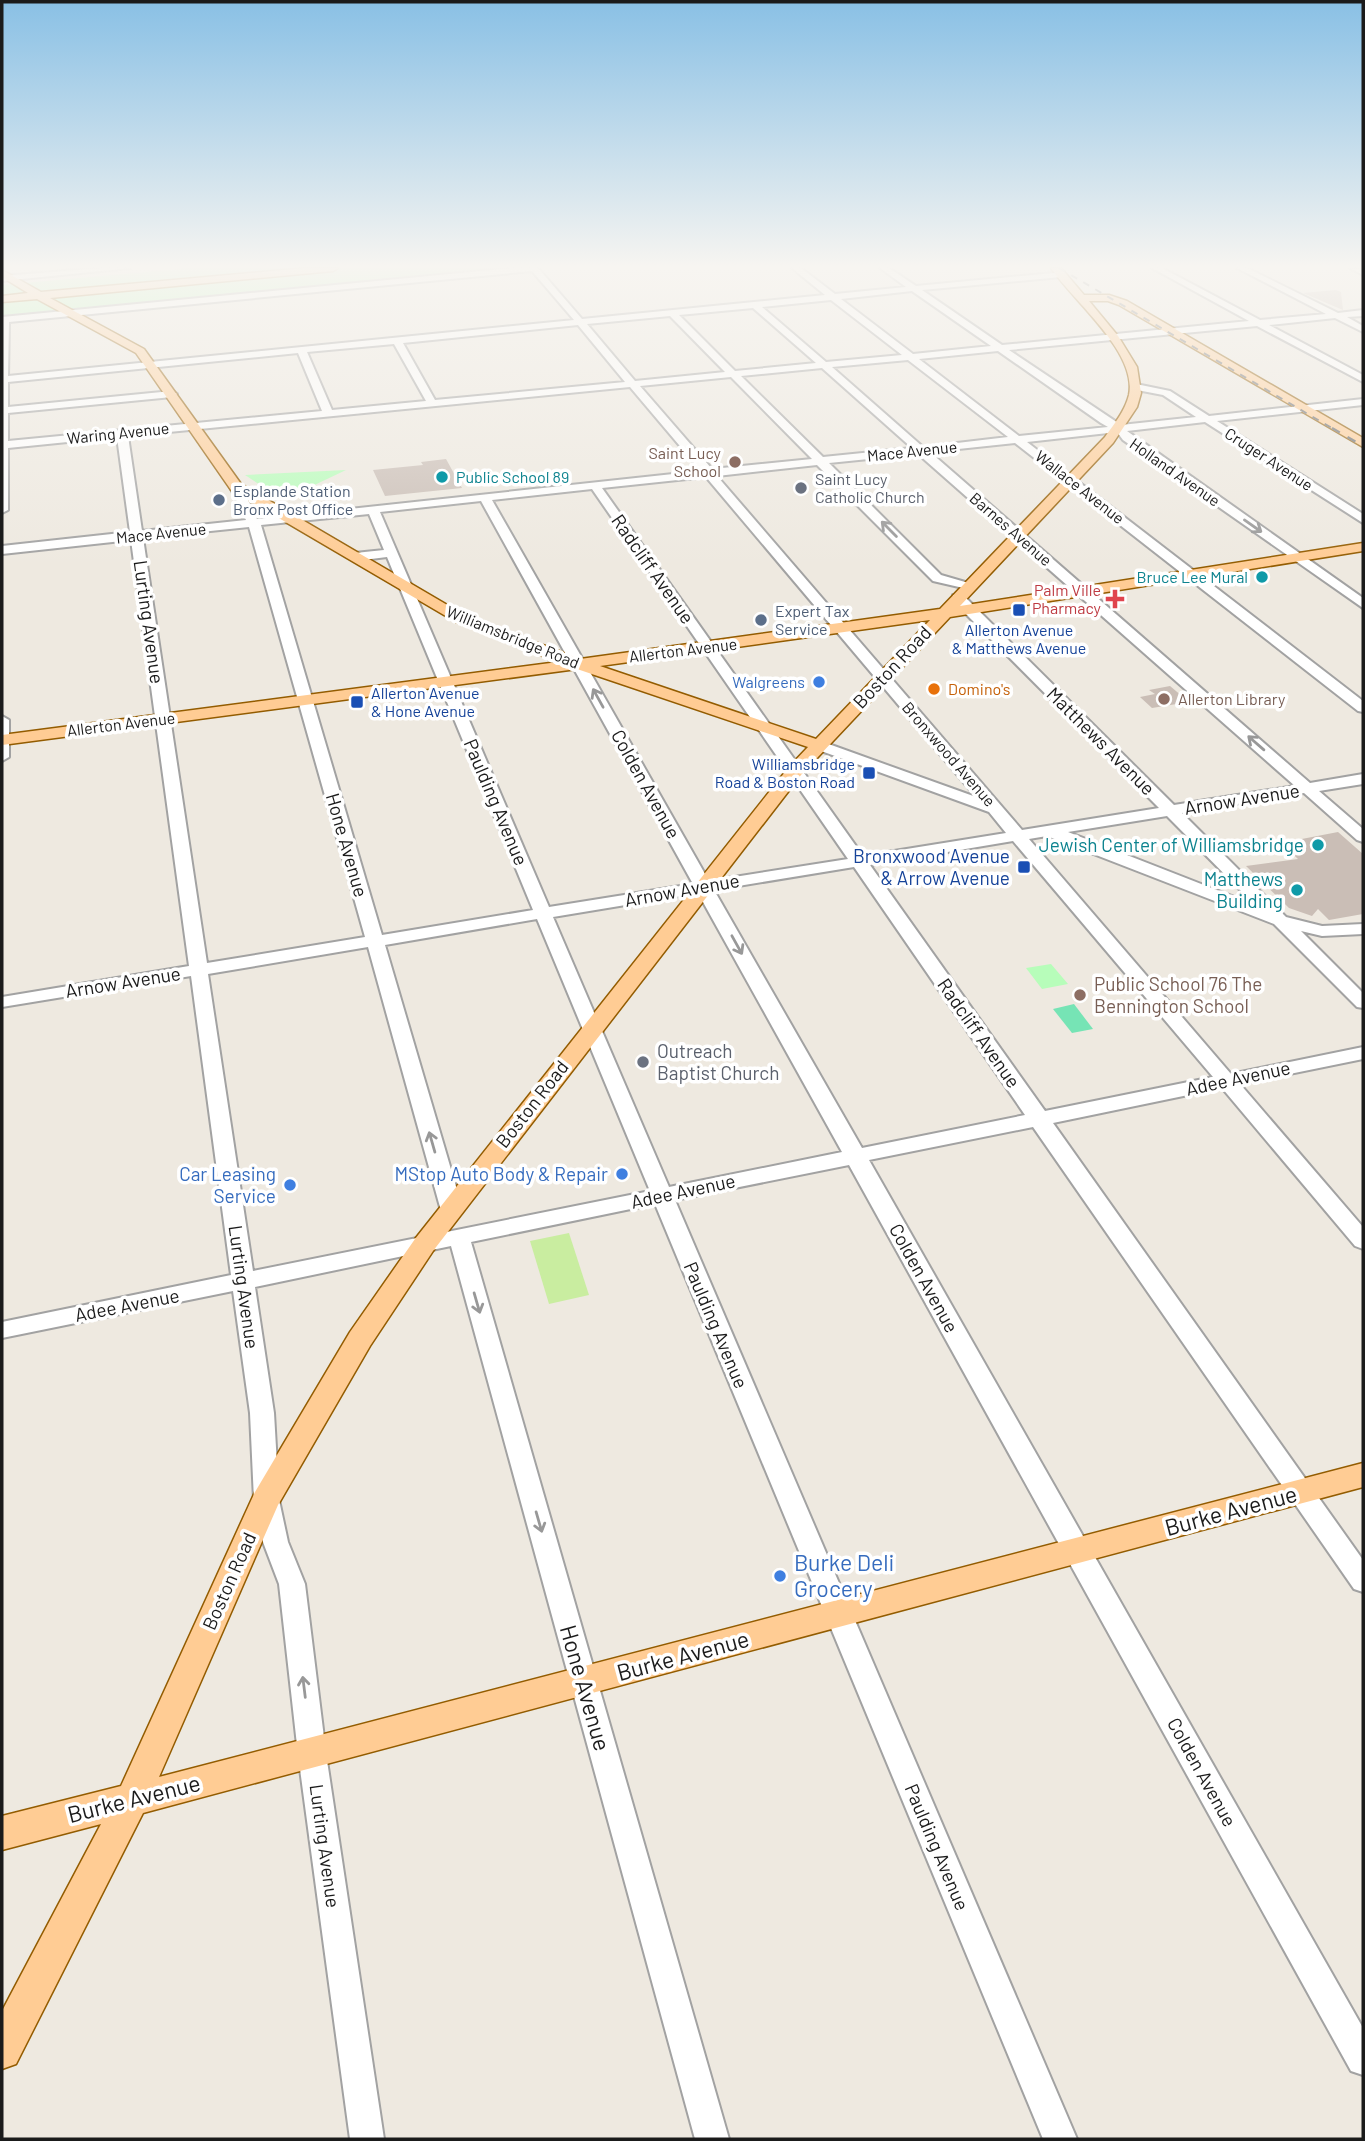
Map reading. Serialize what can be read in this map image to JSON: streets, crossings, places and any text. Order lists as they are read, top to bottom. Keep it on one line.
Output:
{"streets":{"main road":["Williamsbridge Road","Allerton Avenue","Boston Road","Burke Avenue"],"street":["Waring Avenue","Mace Avenue","Cruger Avenue","Holland Avenue","Wallace Avenue","Barnes Avenue","Radcliff Avenue","Lurting Avenue","Matthews Avenue","Bronxwood Avenue","Colden Avenue","Arnow Avenue","Paulding Avenue","Hone Avenue","Adee Avenue"]},"crossings":[["Waring Avenue","Lurting Avenue"],["Waring Avenue","Williamsbridge Road"],["Waring Avenue","Matthews Avenue"],["Waring Avenue","Bronxwood Avenue"],["Mace Avenue","Cruger Avenue"],["Mace Avenue","Holland Avenue"],["Mace Avenue","Wallace Avenue"],["Mace Avenue","Barnes Avenue"],["Mace Avenue","Radcliff Avenue"],["Mace Avenue","Lurting Avenue"],["Mace Avenue","Williamsbridge Road"],["Mace Avenue","Boston Road"],["Mace Avenue","Matthews Avenue"],["Mace Avenue","Bronxwood Avenue"],["Mace Avenue","Colden Avenue"],["Mace Avenue","Paulding Avenue"],["Mace Avenue","Hone Avenue"],["Cruger Avenue","Boston Road"],["Holland Avenue","Boston Road"],["Wallace Avenue","Boston Road"],["Barnes Avenue","Boston Road"],["Barnes Avenue","Arnow Avenue"],["Radcliff Avenue","Williamsbridge Road"],["Radcliff Avenue","Allerton Avenue"],["Radcliff Avenue","Boston Road"],["Radcliff Avenue","Arnow Avenue"],["Radcliff Avenue","Adee Avenue"],["Radcliff Avenue","Burke Avenue"],["Lurting Avenue","Allerton Avenue"],["Lurting Avenue","Boston Road"],["Lurting Avenue","Arnow Avenue"],["Lurting Avenue","Adee Avenue"],["Lurting Avenue","Burke Avenue"],["Williamsbridge Road","Allerton Avenue"],["Williamsbridge Road","Boston Road"],["Williamsbridge Road","Bronxwood Avenue"],["Williamsbridge Road","Colden Avenue"],["Williamsbridge Road","Paulding Avenue"],["Williamsbridge Road","Hone Avenue"],["Allerton Avenue","Boston Road"],["Allerton Avenue","Bronxwood Avenue"],["Allerton Avenue","Colden Avenue"],["Allerton Avenue","Paulding Avenue"],["Allerton Avenue","Hone Avenue"],["Boston Road","Matthews Avenue"],["Boston Road","Bronxwood Avenue"],["Boston Road","Colden Avenue"],["Boston Road","Arnow Avenue"],["Boston Road","Paulding Avenue"],["Boston Road","Hone Avenue"],["Boston Road","Adee Avenue"],["Boston Road","Burke Avenue"],["Matthews Avenue","Arnow Avenue"],["Bronxwood Avenue","Arnow Avenue"],["Bronxwood Avenue","Adee Avenue"],["Colden Avenue","Arnow Avenue"],["Colden Avenue","Adee Avenue"],["Colden Avenue","Burke Avenue"],["Arnow Avenue","Paulding Avenue"],["Arnow Avenue","Hone Avenue"],["Paulding Avenue","Adee Avenue"],["Paulding Avenue","Burke Avenue"],["Hone Avenue","Adee Avenue"],["Hone Avenue","Burke Avenue"]],"one_way":["Holland Avenue"],"places":{"other":["Saint Lucy School","Public School 89","Saint Lucy Catholic Church","Esplande Station Bronx Post Office","Bruce Lee Mural","Expert Tax Service","Walgreens","Domino's","Allerton Library","Jewish Center of Williamsbridge","Matthews Building","Public School 76 The Bennington School","Outreach Baptist Church","MStop Auto Body & Repair","Car Leasing Service","Burke Deli Grocery"],"health":["Palm Ville Pharmacy"],"transit":["Allerton Avenue & Matthews Avenue","Allerton Avenue & Hone Avenue","Williamsbridge Road & Boston Road","Bronxwood Avenue & Arrow Avenue"]}}
